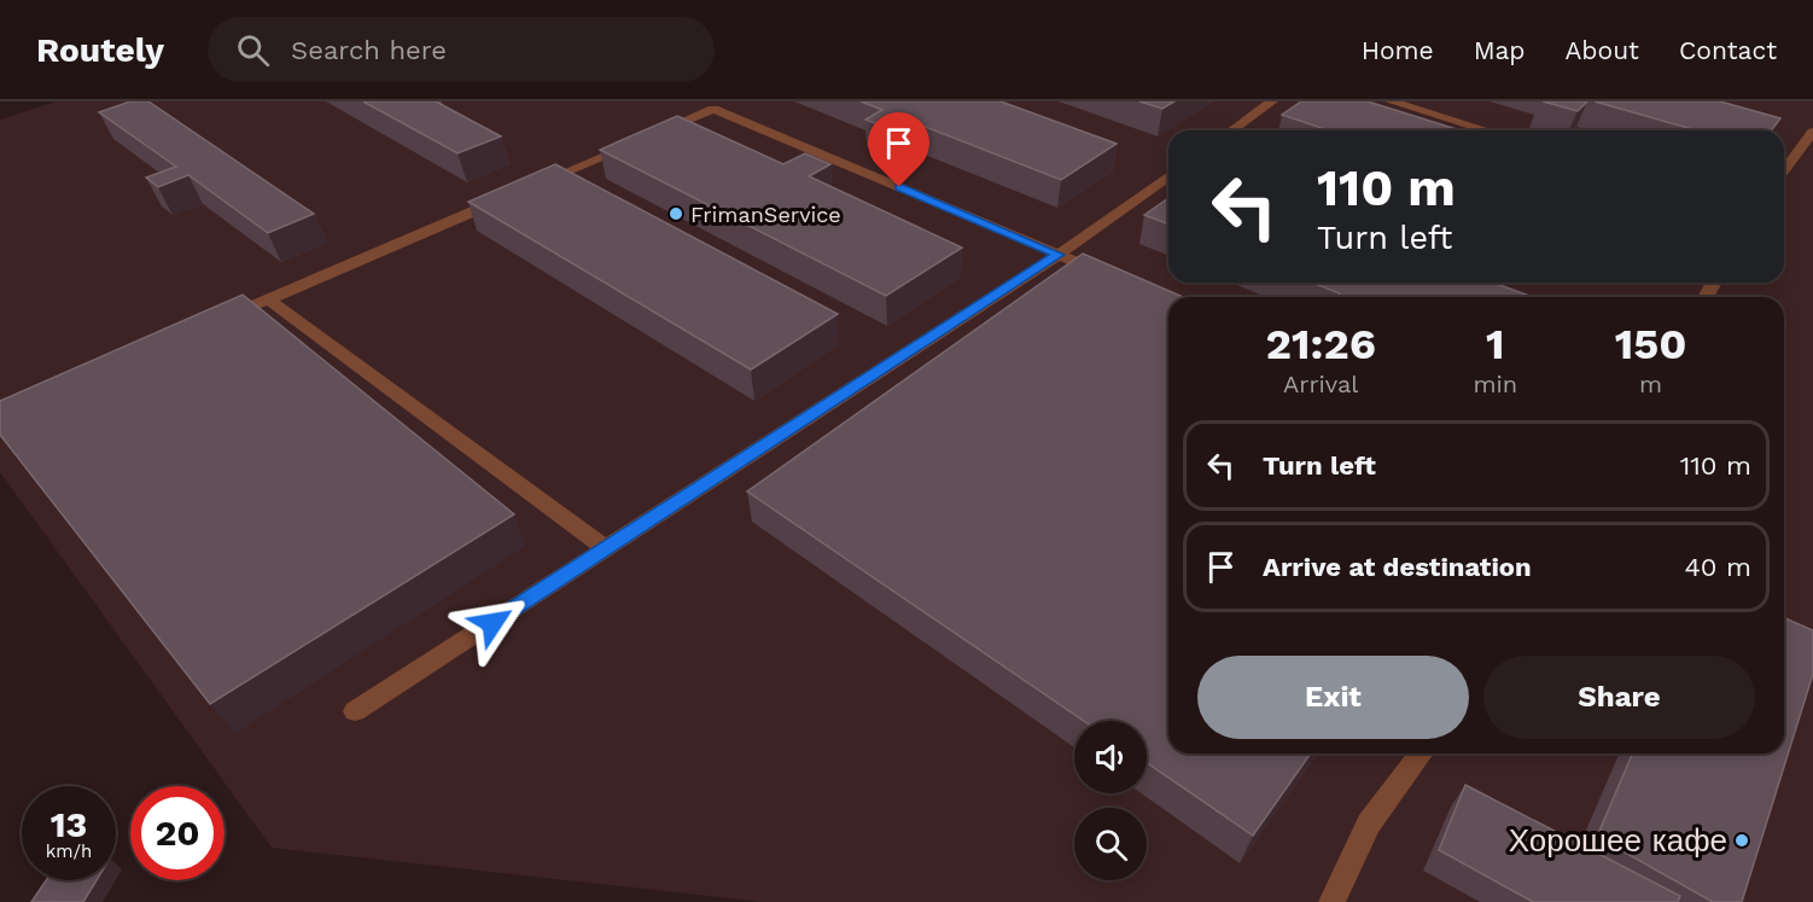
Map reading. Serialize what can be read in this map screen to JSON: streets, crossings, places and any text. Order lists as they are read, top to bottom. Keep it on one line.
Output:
{"places":["FrimanService","Хорошее кафе"],"page":{"header":"Routely","search":"Search here","nav":["Home","Map","About","Contact"],"turn":["110 m","Turn left"],"eta":["21:26","Arrival","1","min","150","m"],"list":[{"name":"Turn left","value":"110 m"},{"name":"Arrive at destination","value":"40 m"}],"buttons":["Exit","Share"],"speed":"13 km/h","limit":"20"}}
